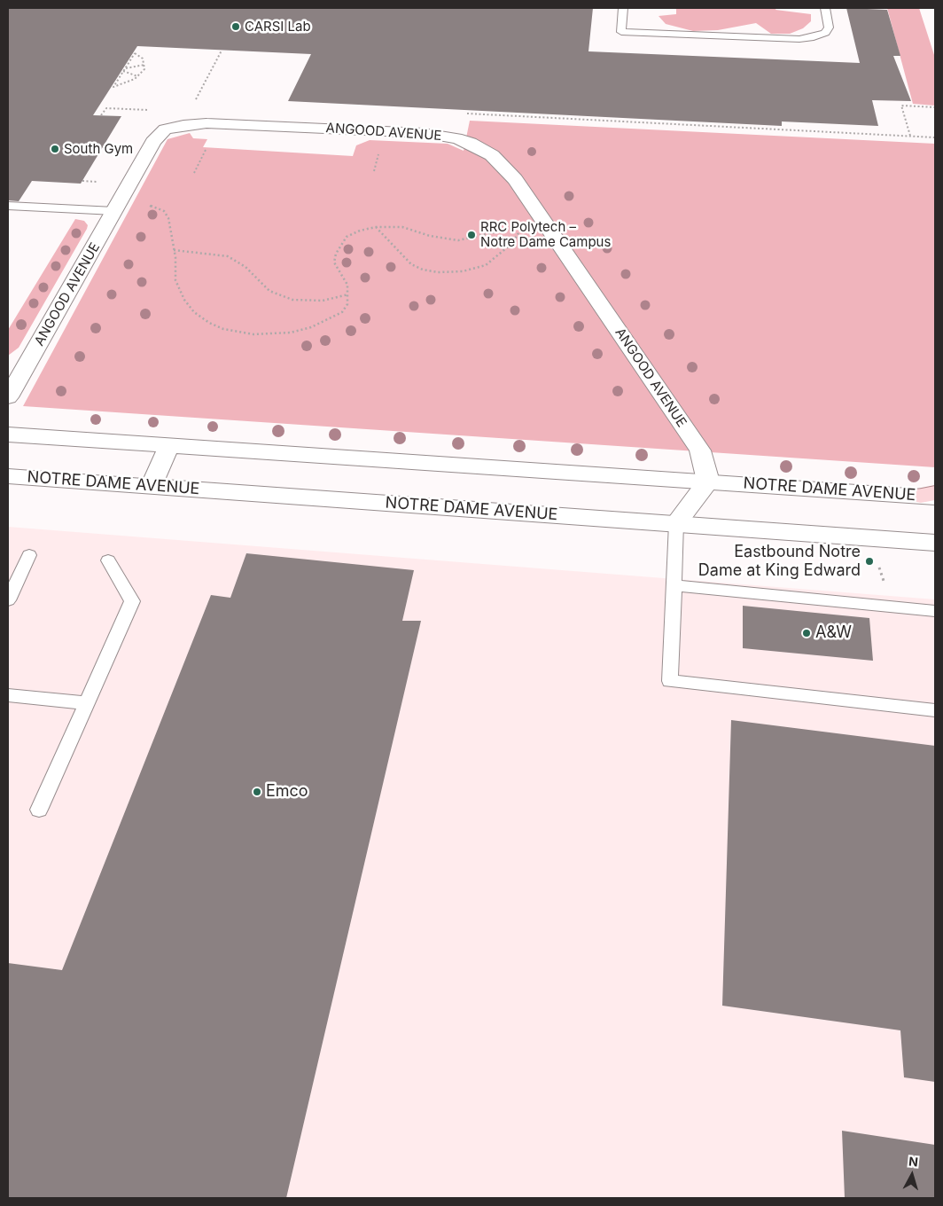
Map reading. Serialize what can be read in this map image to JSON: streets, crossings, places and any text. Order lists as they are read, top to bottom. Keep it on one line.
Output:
{"streets":{"street":["ANGOOD AVENUE","NOTRE DAME AVENUE"]},"crossings":[["ANGOOD AVENUE","NOTRE DAME AVENUE"]],"places":["CARSI Lab","South Gym","RRC Polytech – Notre Dame Campus","Eastbound Notre Dame at King Edward","A&W","Emco"],"north":"top"}
